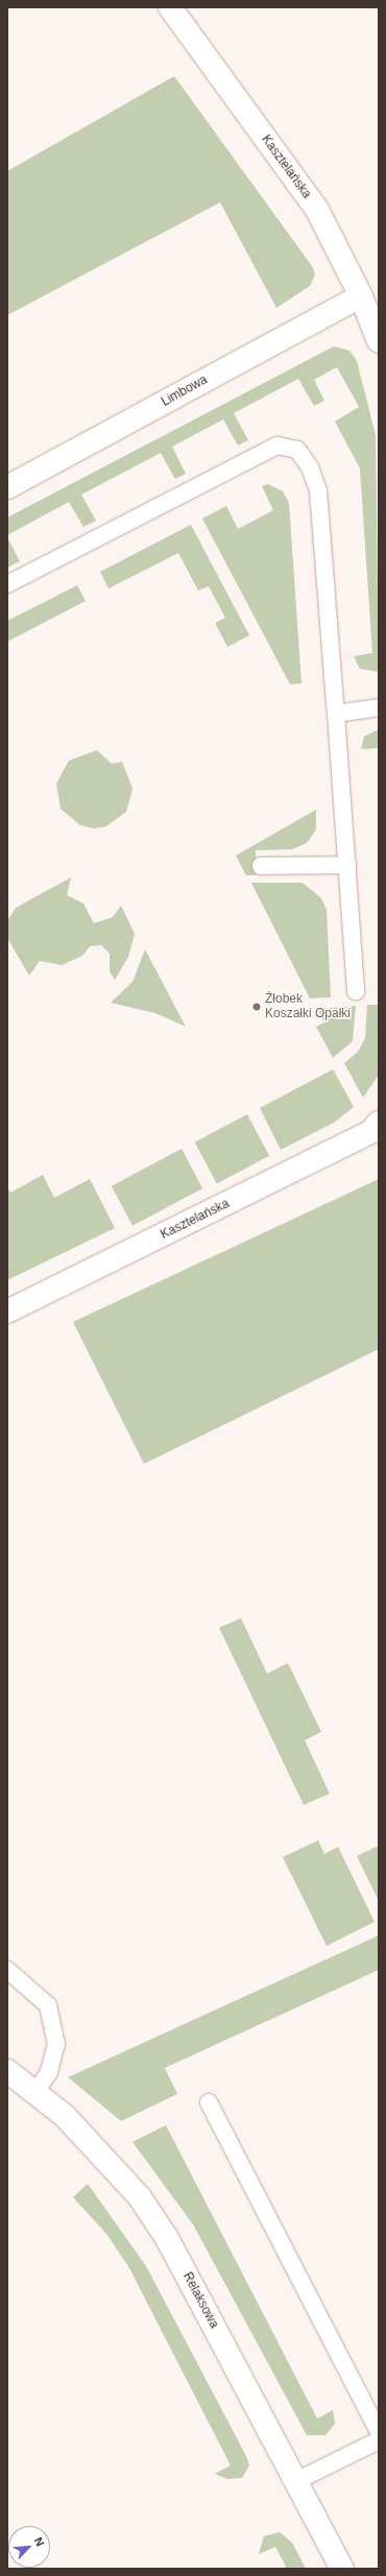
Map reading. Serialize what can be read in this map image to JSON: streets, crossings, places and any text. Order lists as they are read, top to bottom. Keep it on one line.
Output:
{"streets":{"street":["Kasztelańska","Limbowa","Relaksowa"]},"crossings":[["Kasztelańska","Limbowa"]],"places":["Żłobek Koszałki Opałki"],"north":"top right"}
